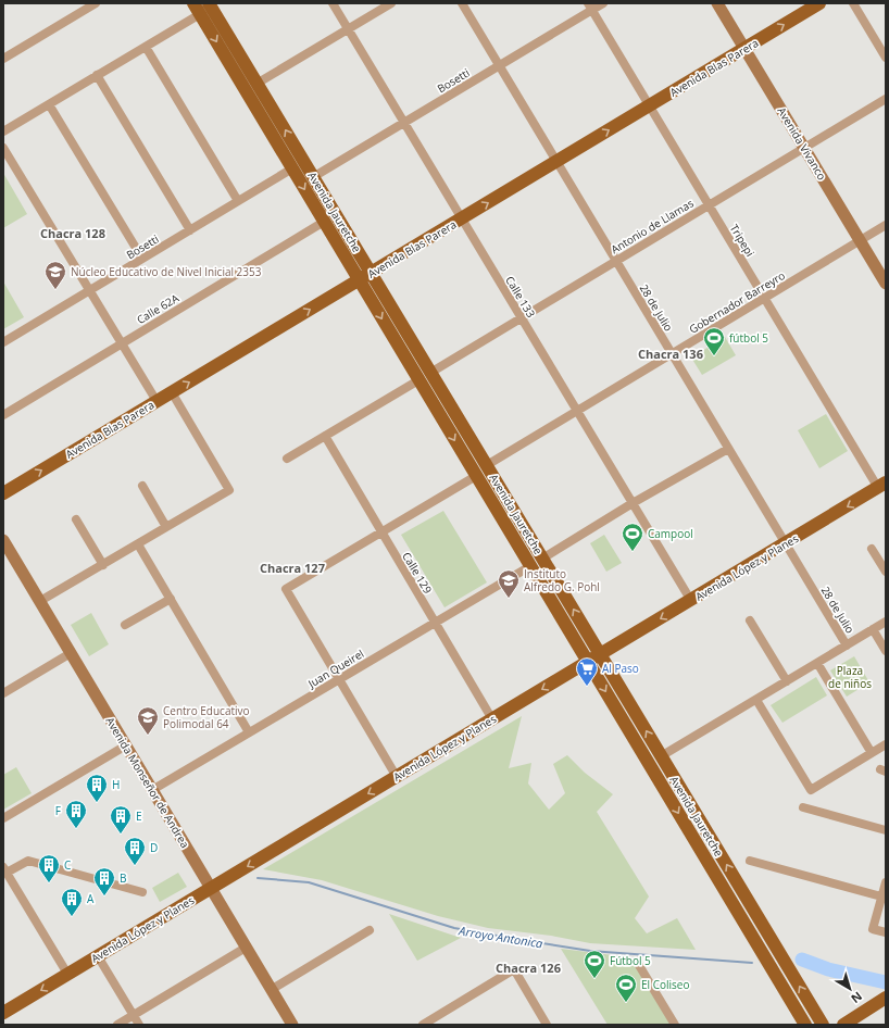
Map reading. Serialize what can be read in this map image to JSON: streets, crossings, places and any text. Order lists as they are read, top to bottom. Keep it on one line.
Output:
{"streets":{"main road":["Avenida Blas Parera","Avenida Vivanco","Avenida Jauretche","Avenida López y Planes","Avenida Monseñor de Andrea"],"street":["Bosetti","Antonio de Llamas","Tripepi","Calle 133","Gobernador Barreyro","28 de Julio","Calle 62A","Calle 129","Juan Queirel"]},"crossings":[["Avenida Blas Parera","Avenida Vivanco"],["Avenida Blas Parera","Avenida Jauretche"],["Avenida Blas Parera","Tripepi"],["Avenida Blas Parera","Calle 133"],["Avenida Blas Parera","28 de Julio"],["Bosetti","Avenida Jauretche"],["Bosetti","Tripepi"],["Bosetti","Calle 133"],["Bosetti","28 de Julio"],["Avenida Vivanco","Antonio de Llamas"],["Avenida Vivanco","Gobernador Barreyro"],["Avenida Jauretche","Antonio de Llamas"],["Avenida Jauretche","Gobernador Barreyro"],["Avenida Jauretche","Calle 62A"],["Avenida Jauretche","Avenida López y Planes"],["Avenida Jauretche","Juan Queirel"],["Antonio de Llamas","Tripepi"],["Antonio de Llamas","Calle 133"],["Antonio de Llamas","28 de Julio"],["Tripepi","Gobernador Barreyro"],["Tripepi","Avenida López y Planes"],["Calle 133","Gobernador Barreyro"],["Calle 133","Avenida López y Planes"],["Gobernador Barreyro","28 de Julio"],["28 de Julio","Avenida López y Planes"],["Avenida López y Planes","Calle 129"],["Avenida López y Planes","Avenida Monseñor de Andrea"],["Calle 129","Juan Queirel"],["Juan Queirel","Avenida Monseñor de Andrea"]],"one_way":["Avenida Blas Parera","Avenida López y Planes"],"districts":["Chacra 128","Chacra 136","Chacra 127","Chacra 126"],"water":["Arroyo Antonica"],"parks":["Plaza de niños"],"places":{"school or university":["Núcleo Educativo de Nivel Inicial 2353","Instituto Alfredo G. Pohl","Centro Educativo Polimodal 64"],"sports":["fútbol 5","Campool","Fútbol 5","El Coliseo"],"supermarket":["Al Paso"],"building":["H","F","E","D","C","B","A"]},"north":"bottom right"}
